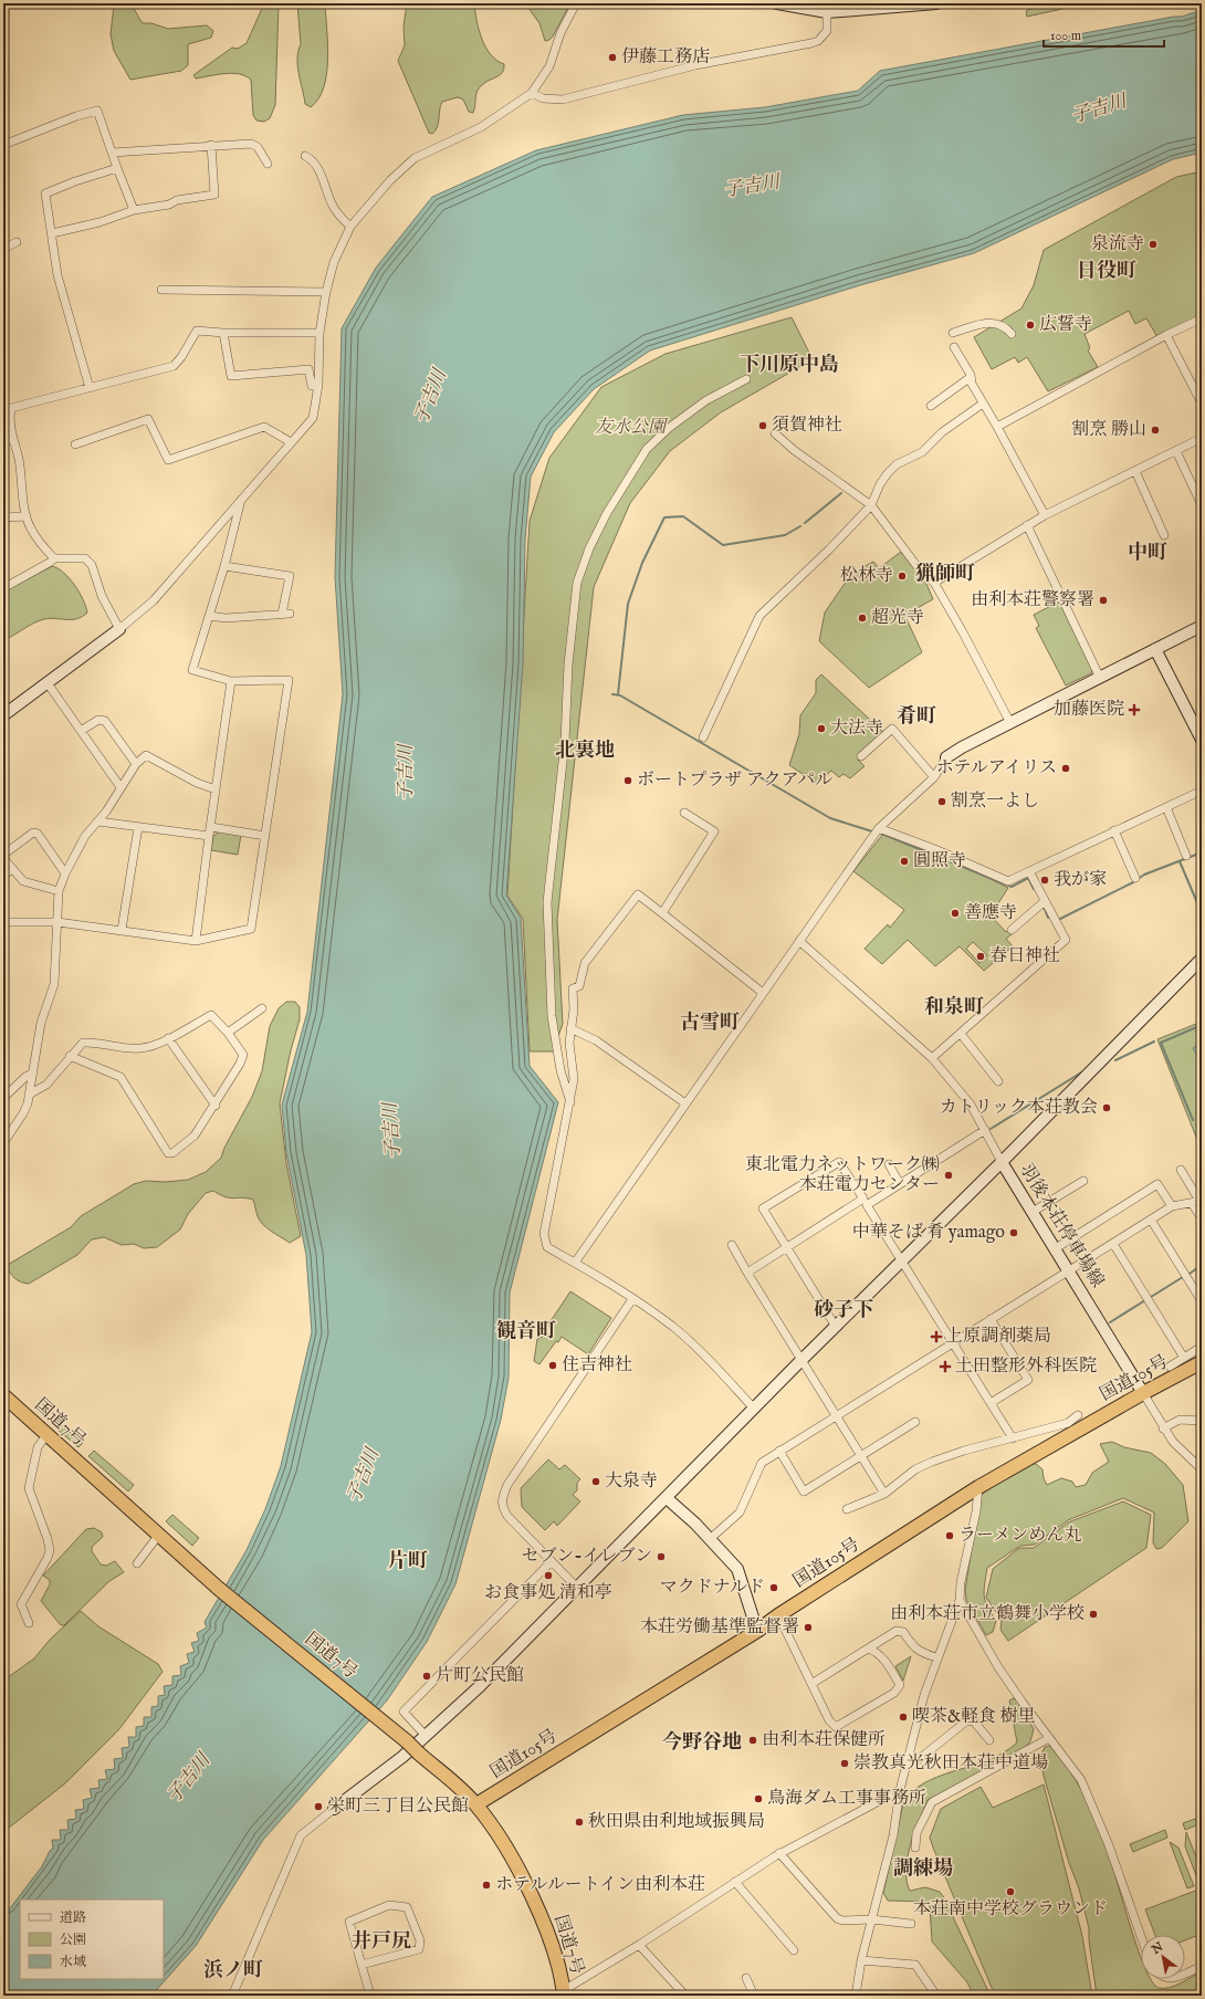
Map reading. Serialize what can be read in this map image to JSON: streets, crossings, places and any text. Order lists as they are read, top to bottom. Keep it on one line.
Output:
{"streets":{"highway":["国道105号","国道7号"],"street":["羽後本荘停車場線"]},"crossings":[["羽後本荘停車場線","国道105号"],["国道105号","国道7号"]],"districts":["日役町","下川原中島","中町","猟師町","肴町","北裏地","和泉町","古雪町","砂子下","観音町","片町","今野谷地","調練場","井戸尻","浜ノ町"],"water":["子吉川"],"parks":["友水公園"],"places":{"other":["伊藤工務店","泉流寺","広誓寺","須賀神社","割烹 勝山","松林寺","由利本荘警察署","超光寺","大法寺","ホテルアイリス","ボートプラザ アクアパル","割烹一よし","圓照寺","我が家","善應寺","春日神社","カトリック本荘教会","東北電力ネットワーク㈱ 本荘電力センター","中華そば 肴 yamago","住吉神社","大泉寺","ラーメンめん丸","セブン-イレブン","お食事処 清和亭","マクドナルド","由利本荘市立鶴舞小学校","本荘労働基準監督署","片町公民館","喫茶&軽食 樹里","由利本荘保健所","崇教真光秋田本荘中道場","鳥海ダム工事事務所","栄町三丁目公民館","秋田県由利地域振興局","ホテルルートイン由利本荘","本荘南中学校グラウンド"],"health":["加藤医院","上原調剤薬局","土田整形外科医院"]},"legend":["道路","公園","水域"],"scale_bar":"100 m","north":"top left"}
